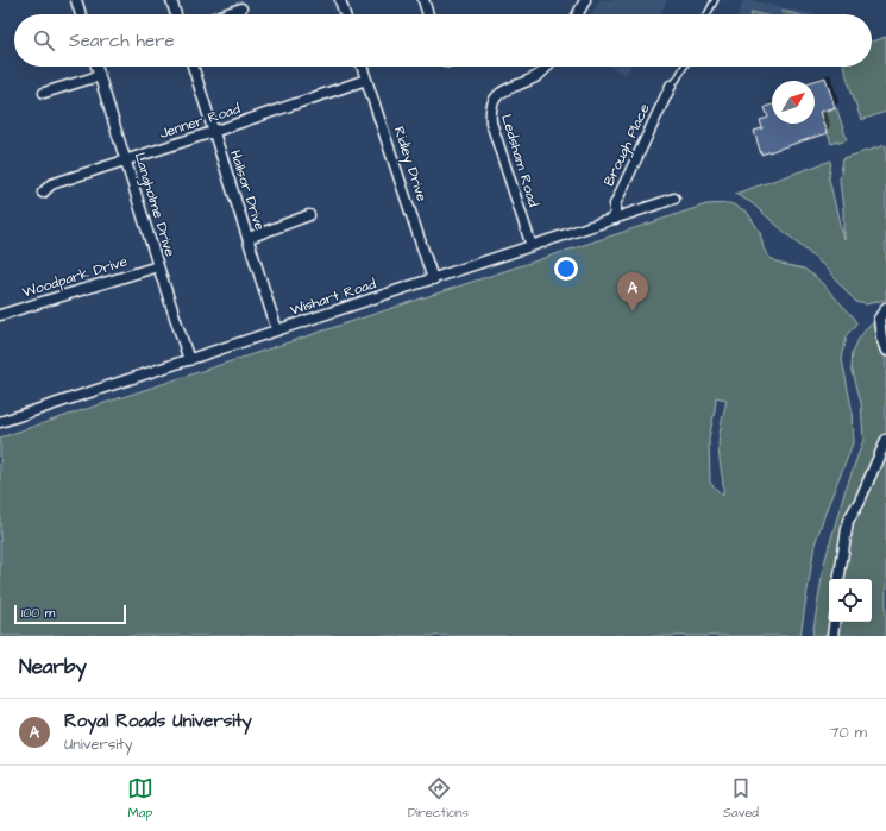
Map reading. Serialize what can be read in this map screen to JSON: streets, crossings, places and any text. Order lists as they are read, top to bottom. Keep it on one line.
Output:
{"streets":{"street":["Jenner Road","Brough Place","Ledsham Road","Ridley Drive","Hallsor Drive","Langholme Drive","Woodpark Drive","Wishart Road"]},"crossings":[["Jenner Road","Ridley Drive"],["Jenner Road","Hallsor Drive"],["Jenner Road","Langholme Drive"],["Brough Place","Wishart Road"],["Ledsham Road","Wishart Road"],["Ridley Drive","Wishart Road"],["Hallsor Drive","Wishart Road"],["Langholme Drive","Woodpark Drive"],["Langholme Drive","Wishart Road"]],"scale_bar":"100 m","north":"top right","page":{"search":"Search here","pins":"A","scale":"100 m","heading":"Nearby","list":[{"mark":"A","name":"Royal Roads University","note":"University","value":"70 m"}],"nav":["Map","Directions","Saved"]}}
